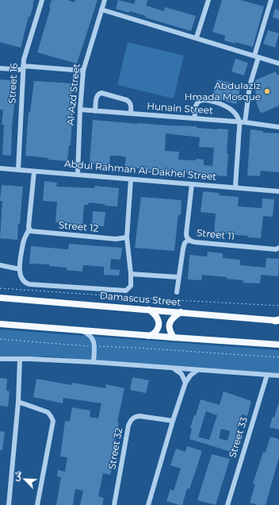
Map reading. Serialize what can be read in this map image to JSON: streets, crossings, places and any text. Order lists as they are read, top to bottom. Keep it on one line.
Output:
{"streets":{"main road":["Damascus Street"],"street":["Street 16","Al-Azd Street","Hunain Street","Abdul Rahman Al-Dakhel Street","Street 12","Street 11","Street 33","Street 32"]},"crossings":[["Street 16","Abdul Rahman Al-Dakhel Street"],["Al-Azd Street","Hunain Street"],["Al-Azd Street","Abdul Rahman Al-Dakhel Street"],["Abdul Rahman Al-Dakhel Street","Street 11"]],"places":["Abdulaziz Hmada Mosque"],"north":"top left"}
